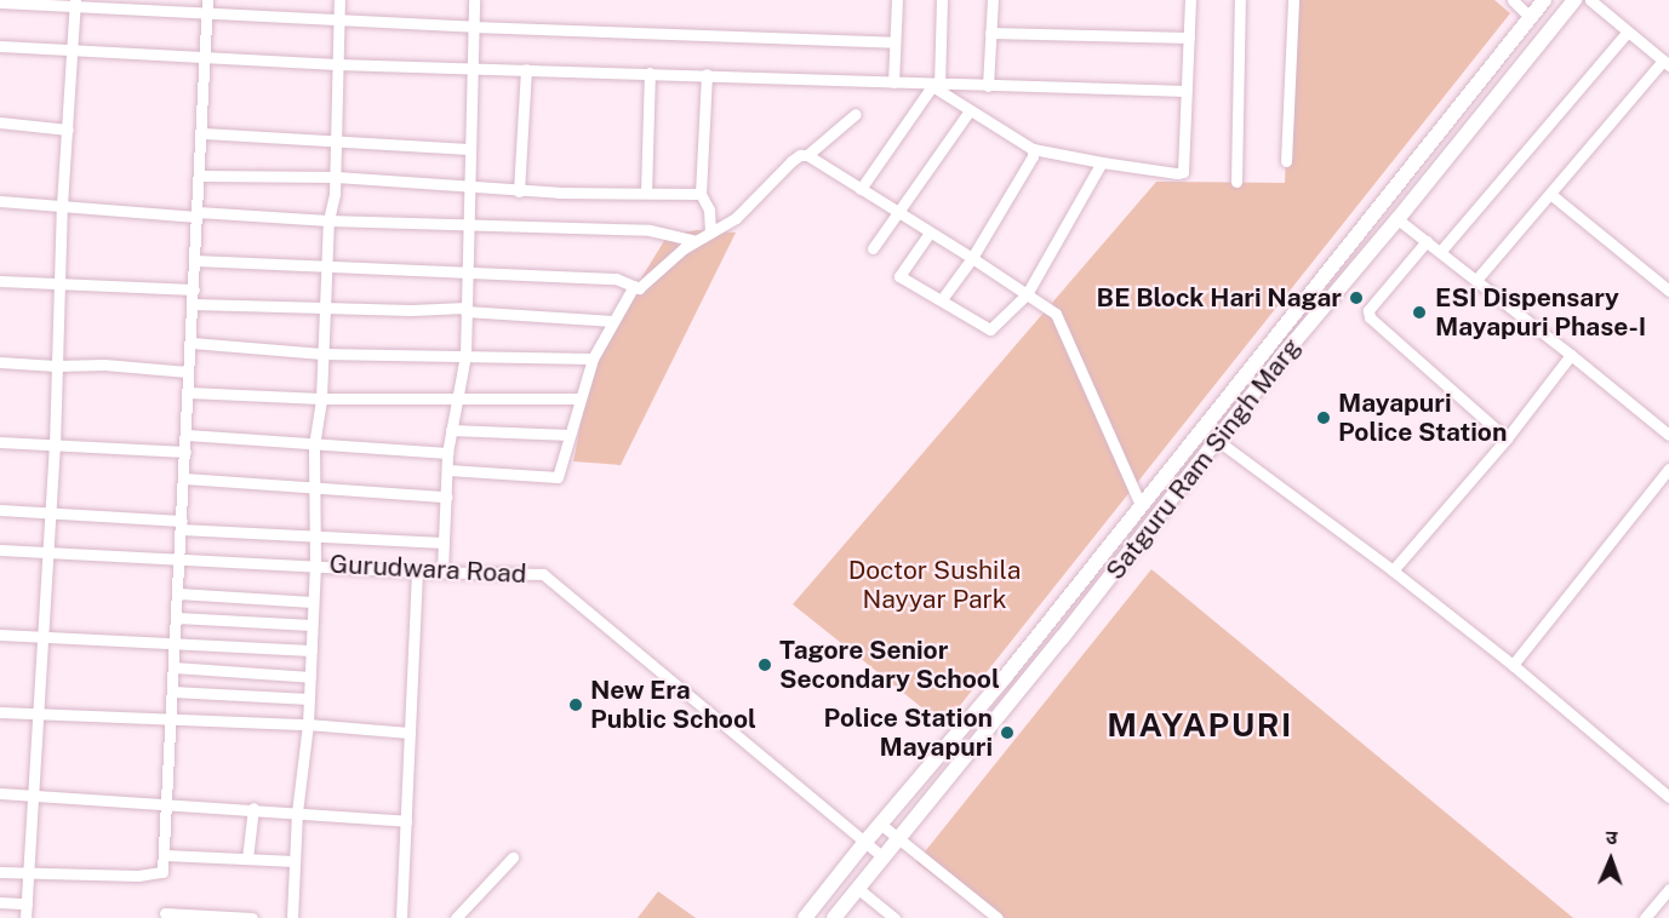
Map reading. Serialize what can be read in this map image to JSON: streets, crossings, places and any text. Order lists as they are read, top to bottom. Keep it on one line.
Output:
{"streets":{"main road":["Satguru Ram Singh Marg"],"street":["Gurudwara Road"]},"crossings":[["Satguru Ram Singh Marg","Gurudwara Road"]],"districts":["MAYAPURI"],"parks":["Doctor Sushila Nayyar Park"],"places":["BE Block Hari Nagar","ESI Dispensary Mayapuri Phase-I","Mayapuri Police Station","Tagore Senior Secondary School","New Era Public School","Police Station Mayapuri"],"north":"top"}
